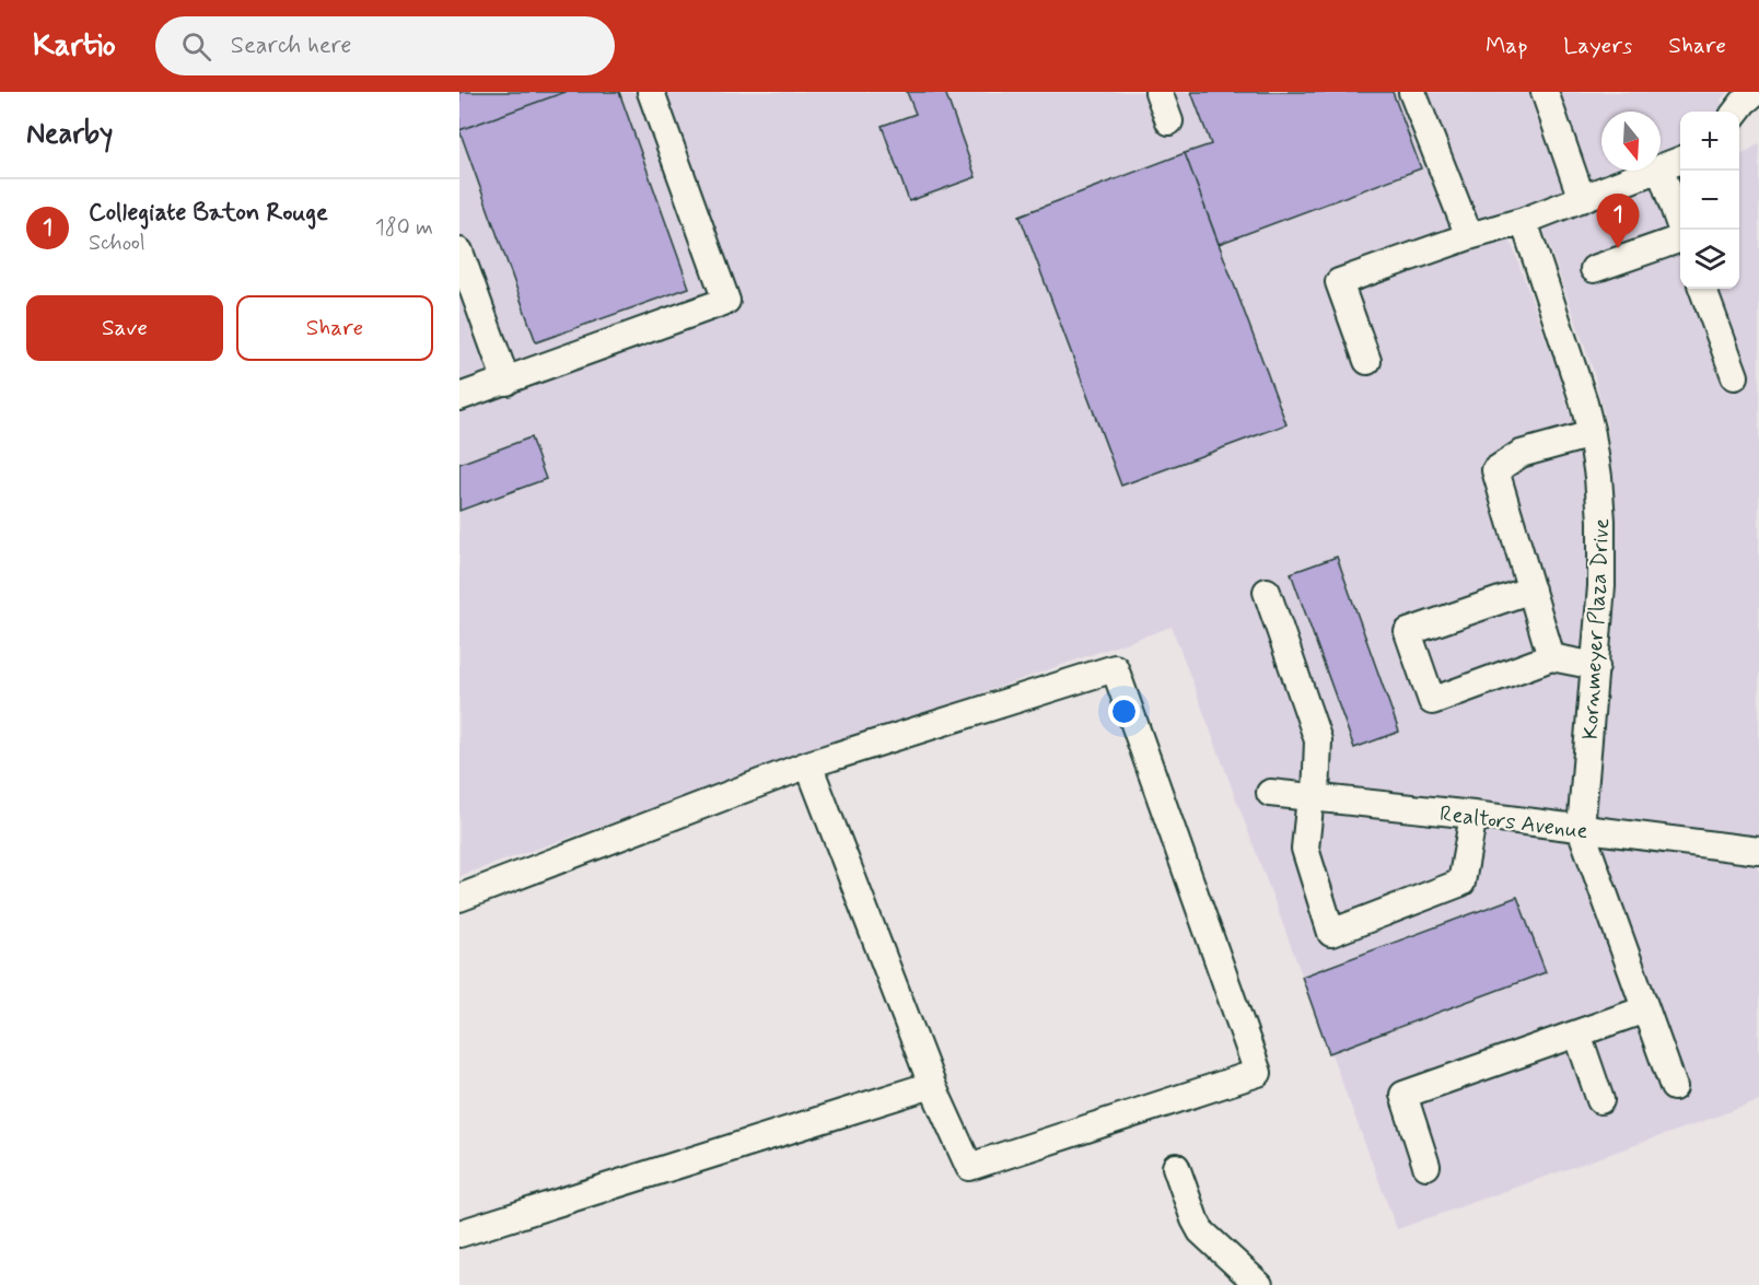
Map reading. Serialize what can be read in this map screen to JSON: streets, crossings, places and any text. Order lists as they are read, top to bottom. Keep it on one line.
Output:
{"streets":{"street":["Kornmeyer Plaza Drive","Realtors Avenue"]},"crossings":[["Kornmeyer Plaza Drive","Realtors Avenue"]],"north":"bottom","page":{"header":"Kartio","search":"Search here","nav":["Map","Layers","Share"],"heading":"Nearby","map_buttons":["+","−"],"list":[{"mark":"1","name":"Collegiate Baton Rouge","note":"School","value":"180 m"}],"pins":"1","buttons":["Save","Share"]}}
